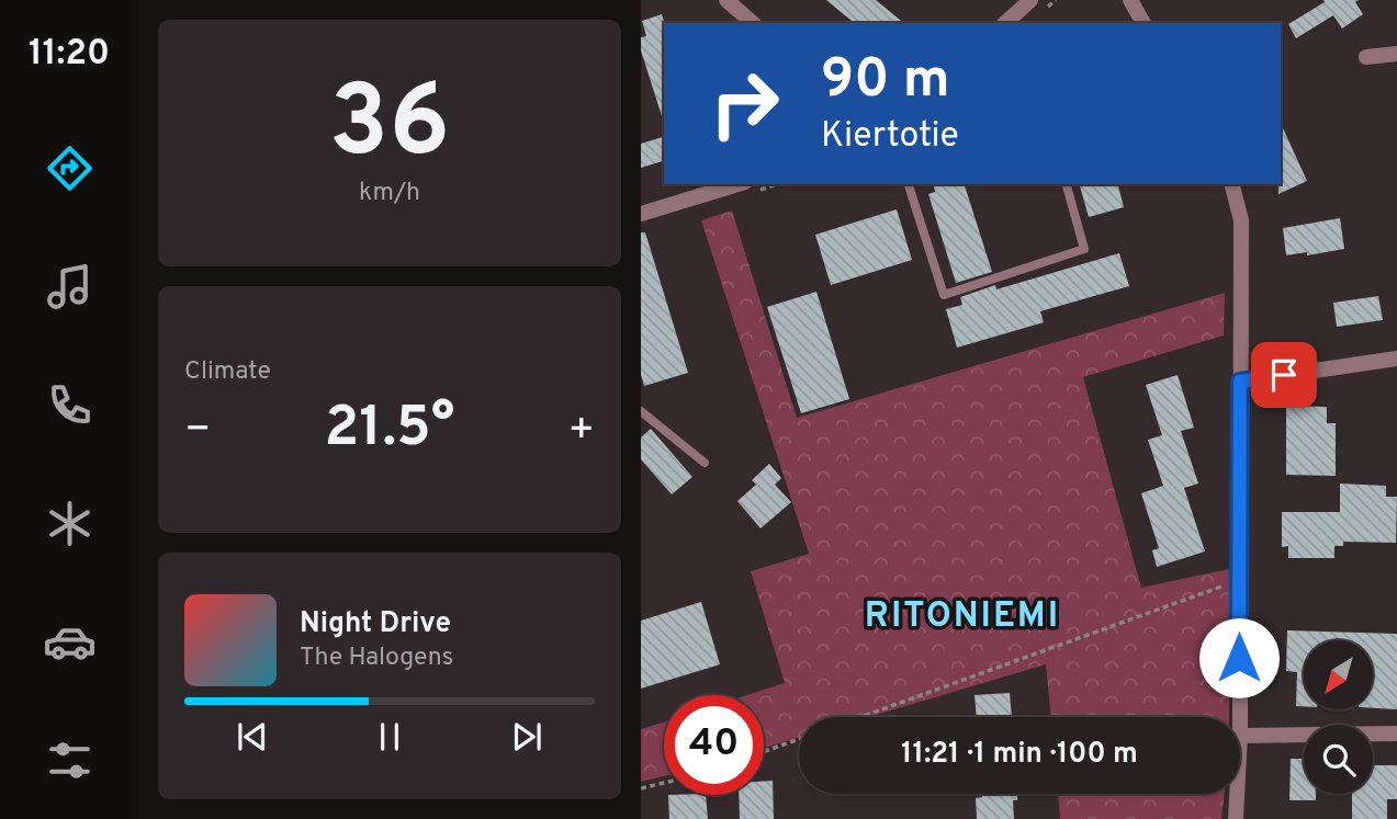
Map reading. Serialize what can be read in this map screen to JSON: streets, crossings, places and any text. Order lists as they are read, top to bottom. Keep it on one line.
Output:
{"districts":["RITONIEMI"],"north":"bottom left","page":{"tabs":"11:20","tile":[["36","km/h"],"Climate"],"turn":["90 m","Kiertotie"],"heat":["−","21.5°","+"],"song":["Night Drive","The Halogens"],"limit":"40","trip":"11:21 · 1 min · 100 m"}}
